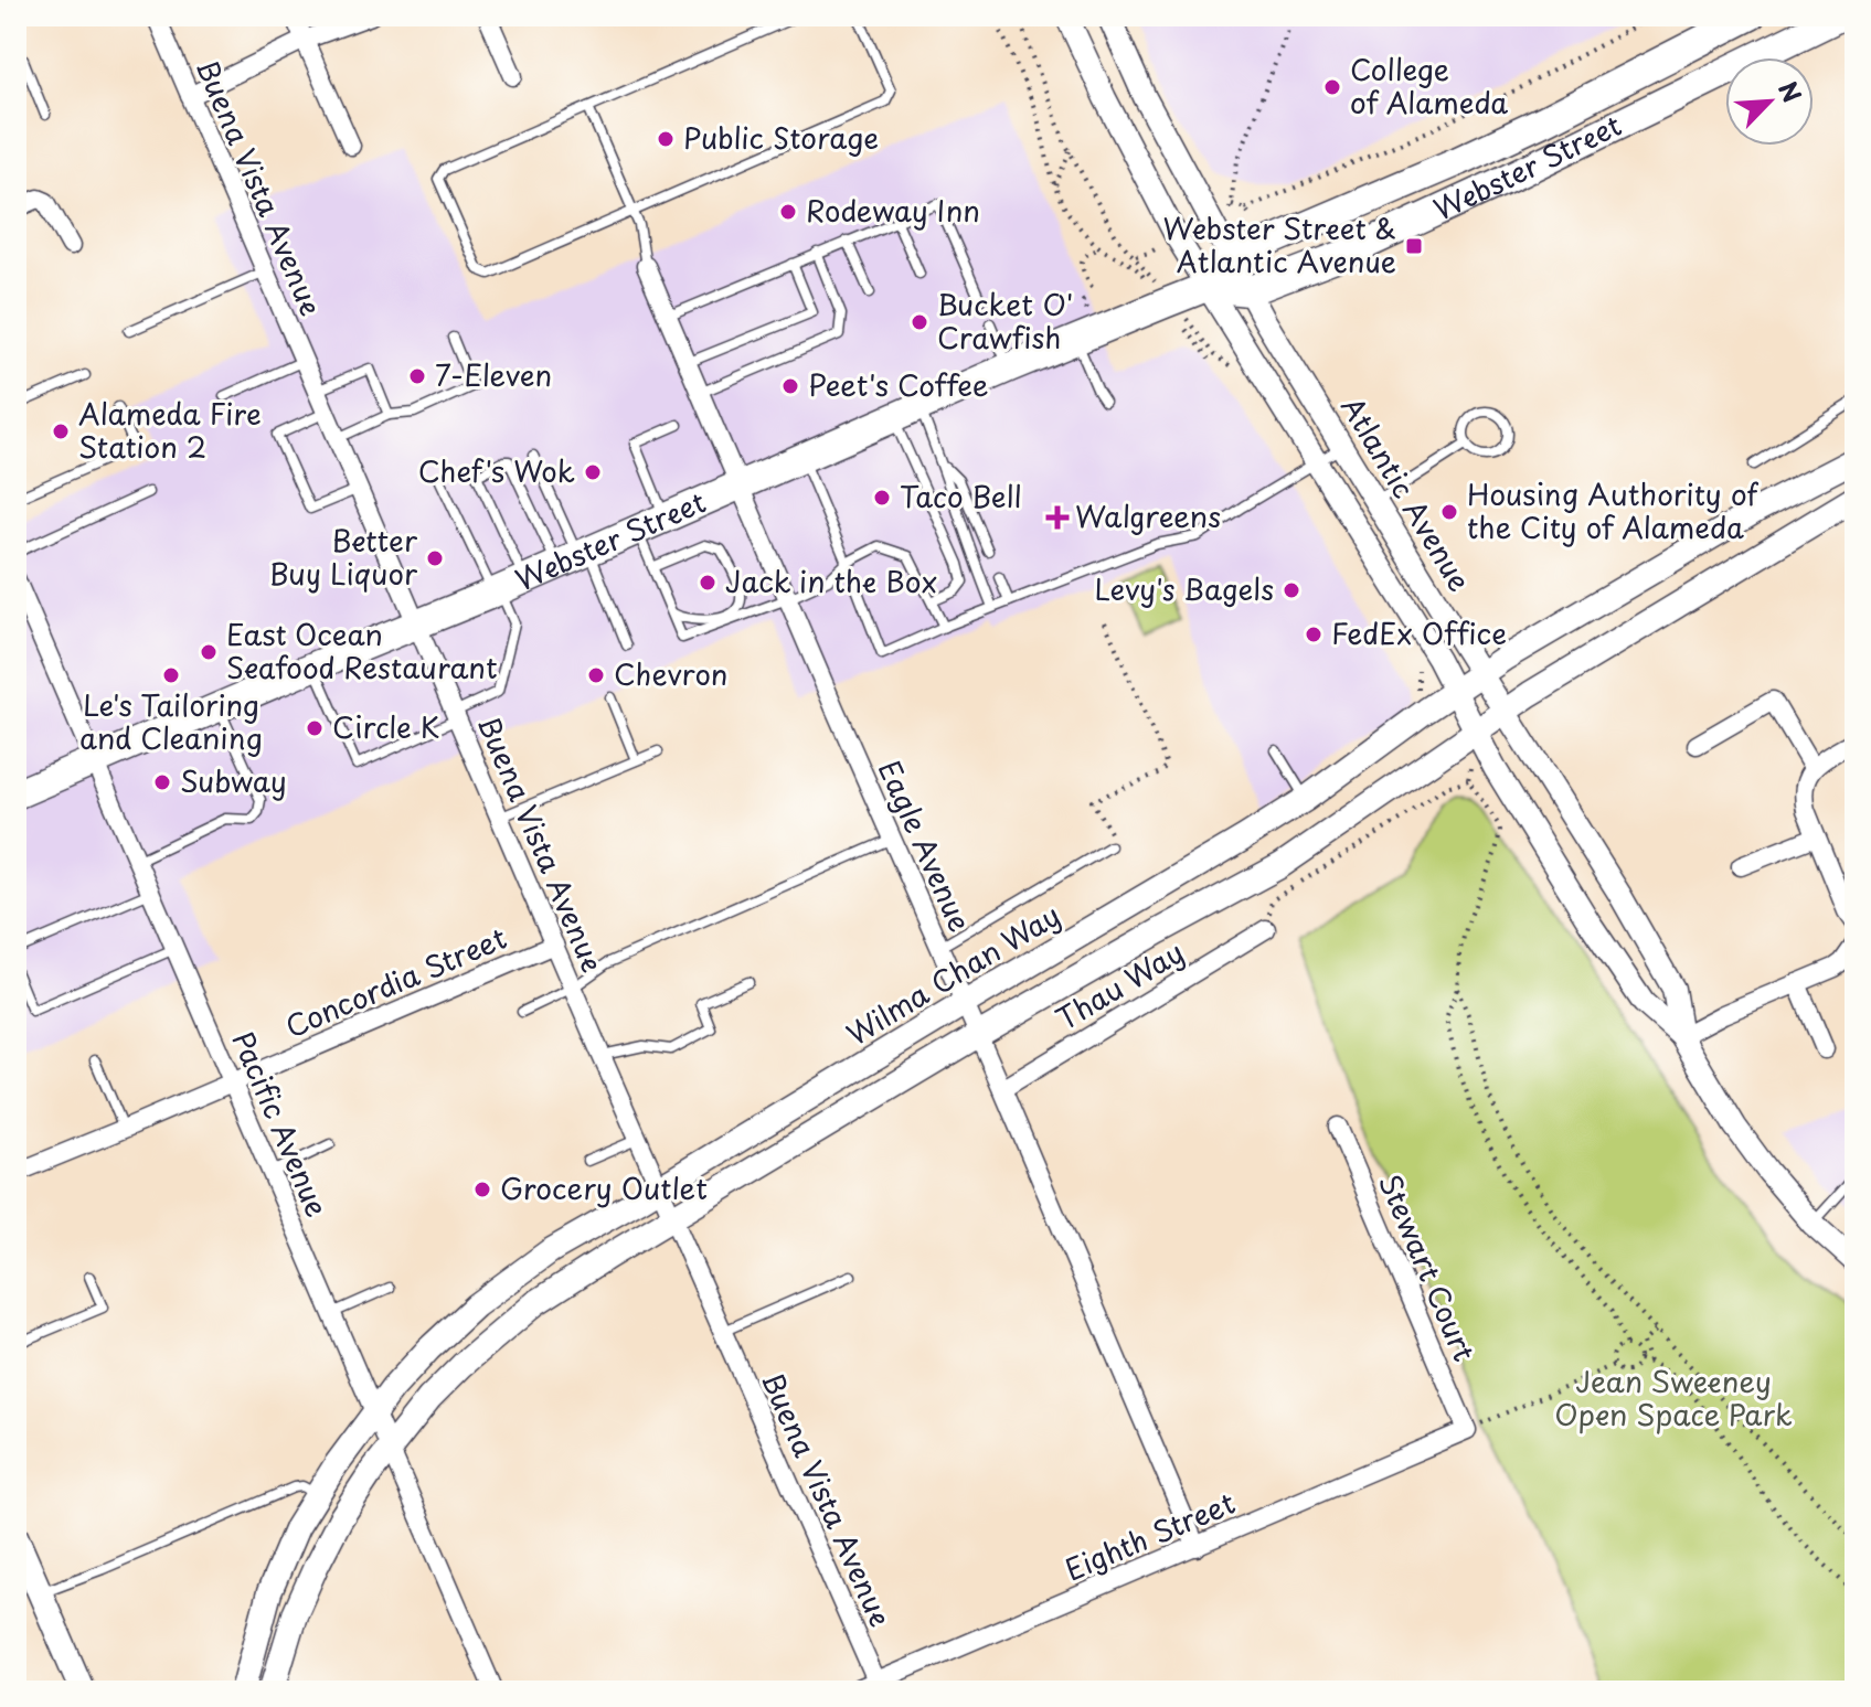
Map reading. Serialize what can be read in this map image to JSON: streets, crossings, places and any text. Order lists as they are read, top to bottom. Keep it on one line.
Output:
{"streets":{"main road":["Webster Street","Wilma Chan Way"],"street":["Buena Vista Avenue","Atlantic Avenue","Eagle Avenue","Concordia Street","Thau Way","Pacific Avenue","Stewart Court","Eighth Street"]},"crossings":[["Webster Street","Buena Vista Avenue"],["Webster Street","Atlantic Avenue"],["Webster Street","Eagle Avenue"],["Webster Street","Pacific Avenue"],["Buena Vista Avenue","Wilma Chan Way"],["Buena Vista Avenue","Concordia Street"],["Buena Vista Avenue","Eighth Street"],["Atlantic Avenue","Wilma Chan Way"],["Eagle Avenue","Wilma Chan Way"],["Eagle Avenue","Thau Way"],["Eagle Avenue","Eighth Street"],["Wilma Chan Way","Pacific Avenue"],["Concordia Street","Pacific Avenue"],["Stewart Court","Eighth Street"]],"parks":["Jean Sweeney Open Space Park"],"places":{"other":["College of Alameda","Public Storage","Rodeway Inn","Bucket O' Crawfish","7-Eleven","Peet's Coffee","Alameda Fire Station 2","Chef's Wok","Taco Bell","Housing Authority of the City of Alameda","Better Buy Liquor","Jack in the Box","Levy's Bagels","FedEx Office","East Ocean Seafood Restaurant","Le's Tailoring and Cleaning","Chevron","Circle K","Subway","Grocery Outlet"],"transit":["Webster Street & Atlantic Avenue"],"health":["Walgreens"]},"north":"top right"}
